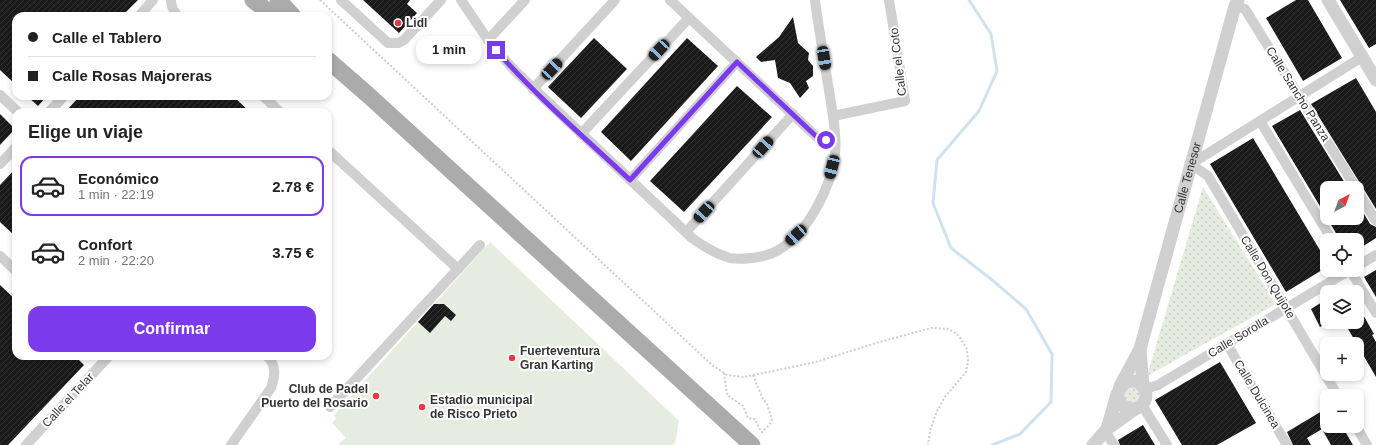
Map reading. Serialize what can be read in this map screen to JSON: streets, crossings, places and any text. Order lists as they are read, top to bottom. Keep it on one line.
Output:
{"streets":{"street":["Calle el Coto","Calle Sancho Panza","Calle Tenesor","Calle Don Quijote","Calle Sorolla","Calle Dulcinea","Calle el Telar"]},"crossings":[["Calle Sancho Panza","Calle Tenesor"],["Calle Tenesor","Calle Don Quijote"],["Calle Tenesor","Calle Sorolla"],["Calle Don Quijote","Calle Sorolla"],["Calle Sorolla","Calle Dulcinea"]],"places":["Lidl","Fuerteventura Gran Karting","Club de Padel Puerto del Rosario","Estadio municipal de Risco Prieto"],"north":"top right","page":{"banner":["Calle el Tablero","Calle Rosas Majoreras"],"bubble":"1 min","heading":"Elige un viaje","list":[{"name":"Económico","note":"1 min · 22:19","value":"2.78 €"},{"name":"Confort","note":"2 min · 22:20","value":"3.75 €"}],"map_buttons":["+","−"],"buttons":"Confirmar"}}
